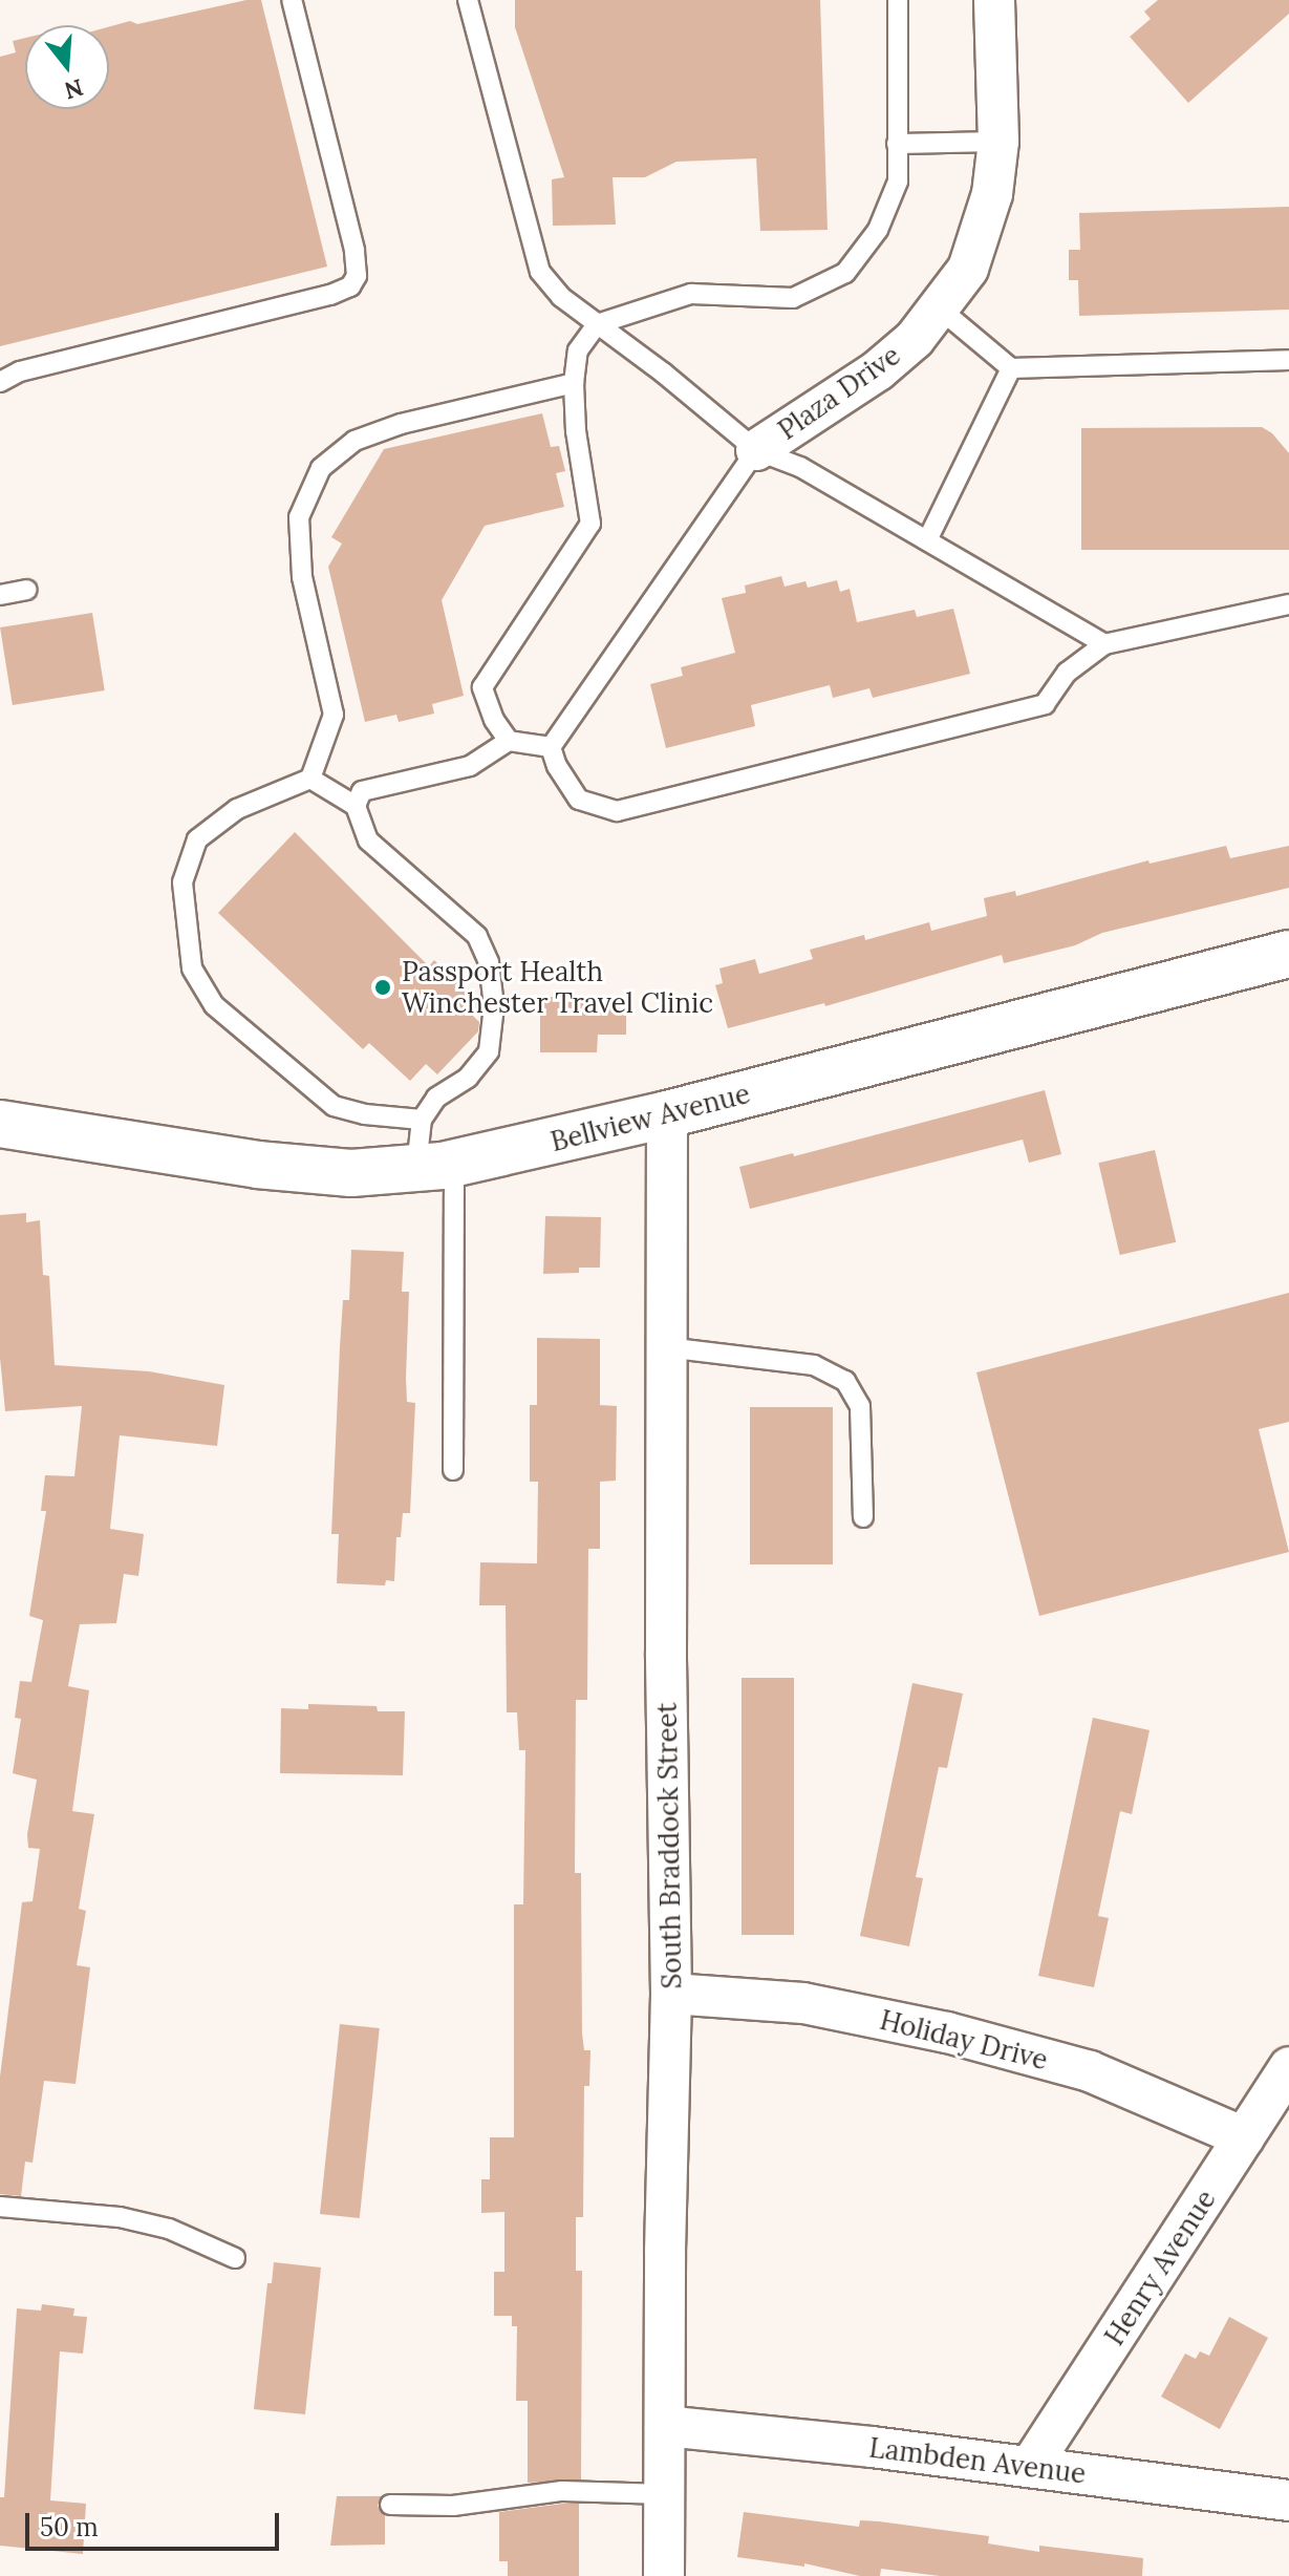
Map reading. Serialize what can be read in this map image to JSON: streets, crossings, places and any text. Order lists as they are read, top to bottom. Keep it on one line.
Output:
{"streets":{"street":["Plaza Drive","Bellview Avenue","South Braddock Street","Holiday Drive","Henry Avenue","Lambden Avenue"]},"crossings":[["Bellview Avenue","South Braddock Street"],["South Braddock Street","Holiday Drive"],["South Braddock Street","Lambden Avenue"],["Holiday Drive","Henry Avenue"],["Henry Avenue","Lambden Avenue"]],"places":["Passport Health Winchester Travel Clinic"],"scale_bar":"50 m","north":"bottom"}
